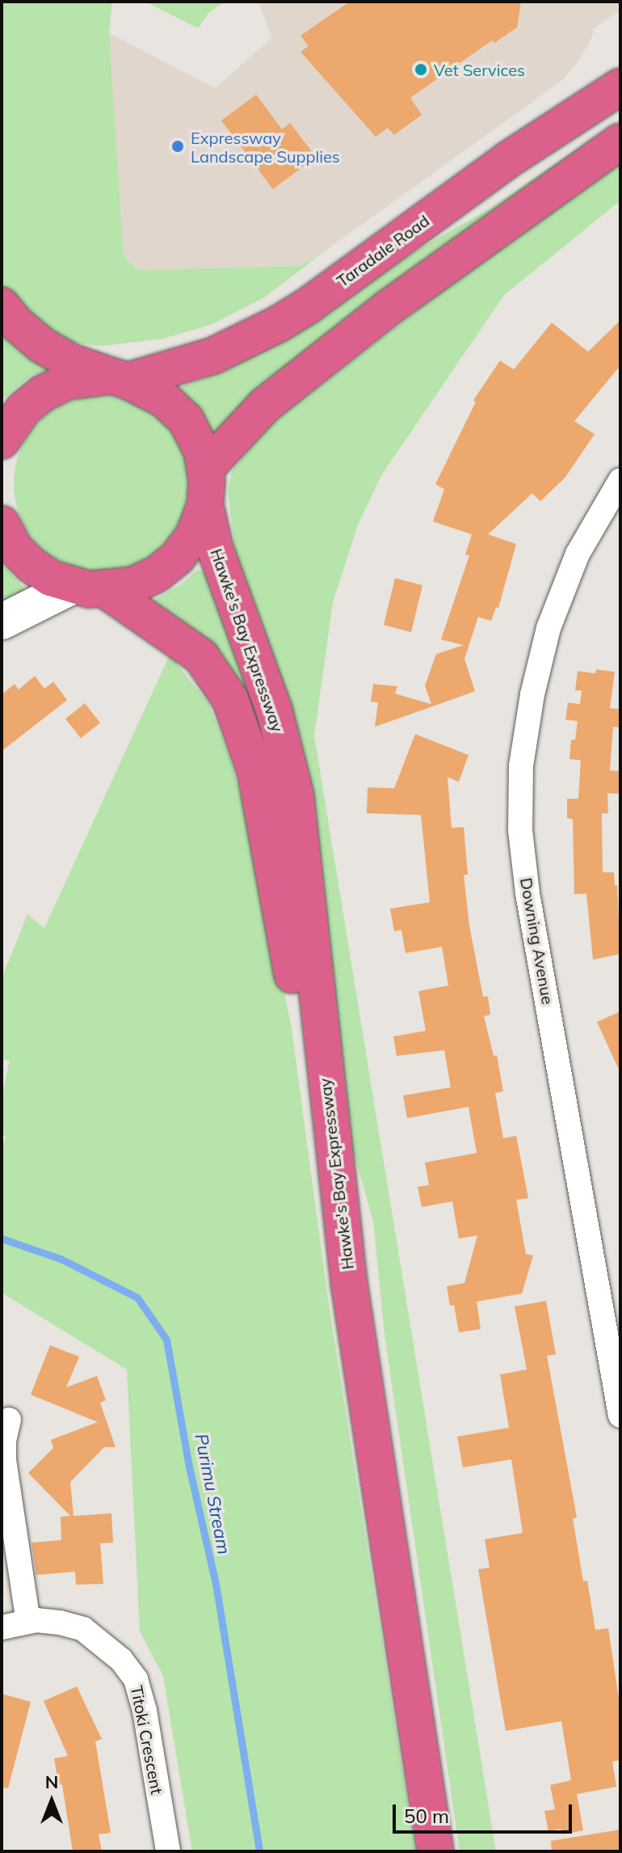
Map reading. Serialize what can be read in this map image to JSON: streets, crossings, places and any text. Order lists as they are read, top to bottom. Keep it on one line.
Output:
{"streets":{"highway":["Taradale Road","Hawke's Bay Expressway"],"street":["Downing Avenue","Titoki Crescent"]},"water":["Purimu Stream"],"places":["Vet Services","Expressway Landscape Supplies"],"scale_bar":"50 m","north":"top"}
